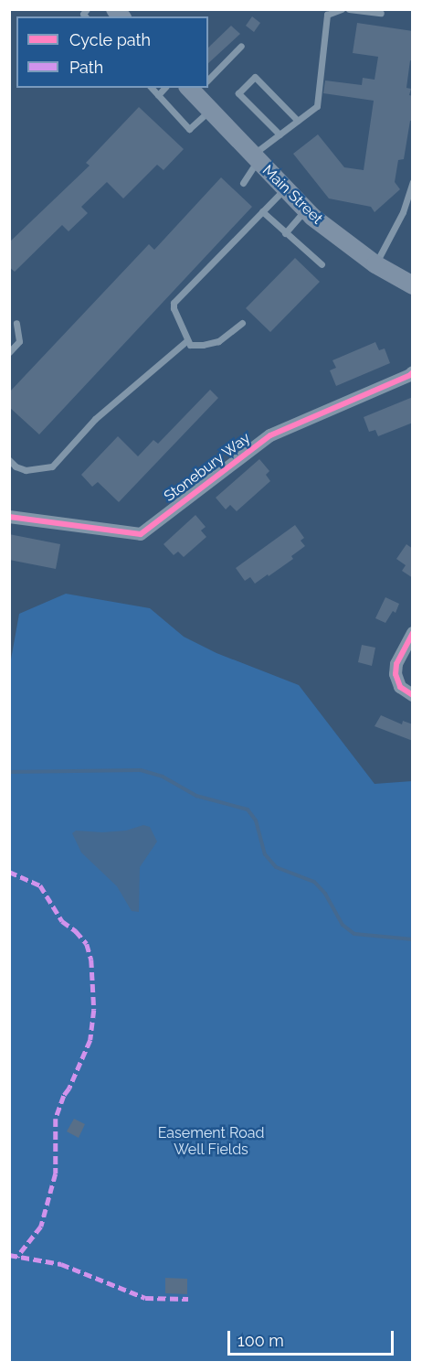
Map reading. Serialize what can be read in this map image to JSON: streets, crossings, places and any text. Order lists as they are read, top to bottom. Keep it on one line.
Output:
{"streets":{"main road":["Main Street"],"street":["Stonebury Way"]},"parks":["Easement Road Well Fields"],"legend":["Cycle path","Path"],"scale_bar":"100 m"}
